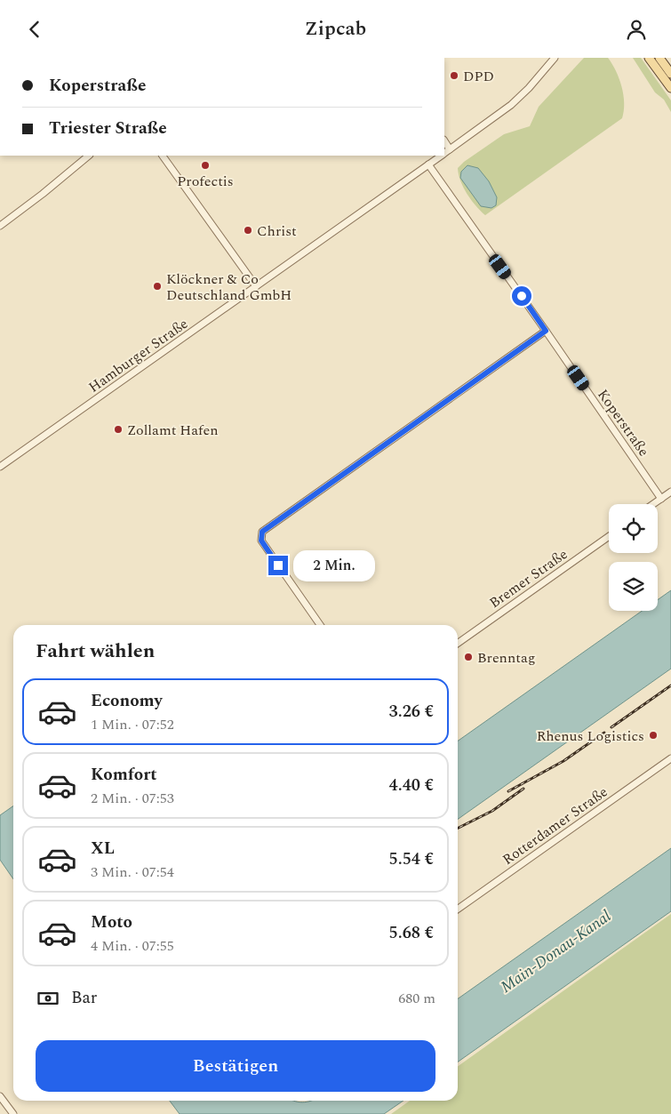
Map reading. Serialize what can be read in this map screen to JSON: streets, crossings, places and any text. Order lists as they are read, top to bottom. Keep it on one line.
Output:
{"streets":{"street":["Hamburger Straße","Koperstraße","Bremer Straße","Rotterdamer Straße"]},"crossings":[["Hamburger Straße","Koperstraße"]],"water":["Main-Donau-Kanal"],"places":["DPD","Profectis","Christ","Klöckner & Co Deutschland GmbH","Zollamt Hafen","Brenntag","Rhenus Logistics"],"page":{"header":"Zipcab","banner":["Koperstraße","Triester Straße"],"bubble":"2 Min.","heading":"Fahrt wählen","list":[{"name":"Economy","note":"1 Min. · 07:52","value":"3.26 €"},{"name":"Komfort","note":"2 Min. · 07:53","value":"4.40 €"},{"name":"XL","note":"3 Min. · 07:54","value":"5.54 €"},{"name":"Moto","note":"4 Min. · 07:55","value":"5.68 €"}],"pay":["Bar","680 m"],"buttons":"Bestätigen"}}
